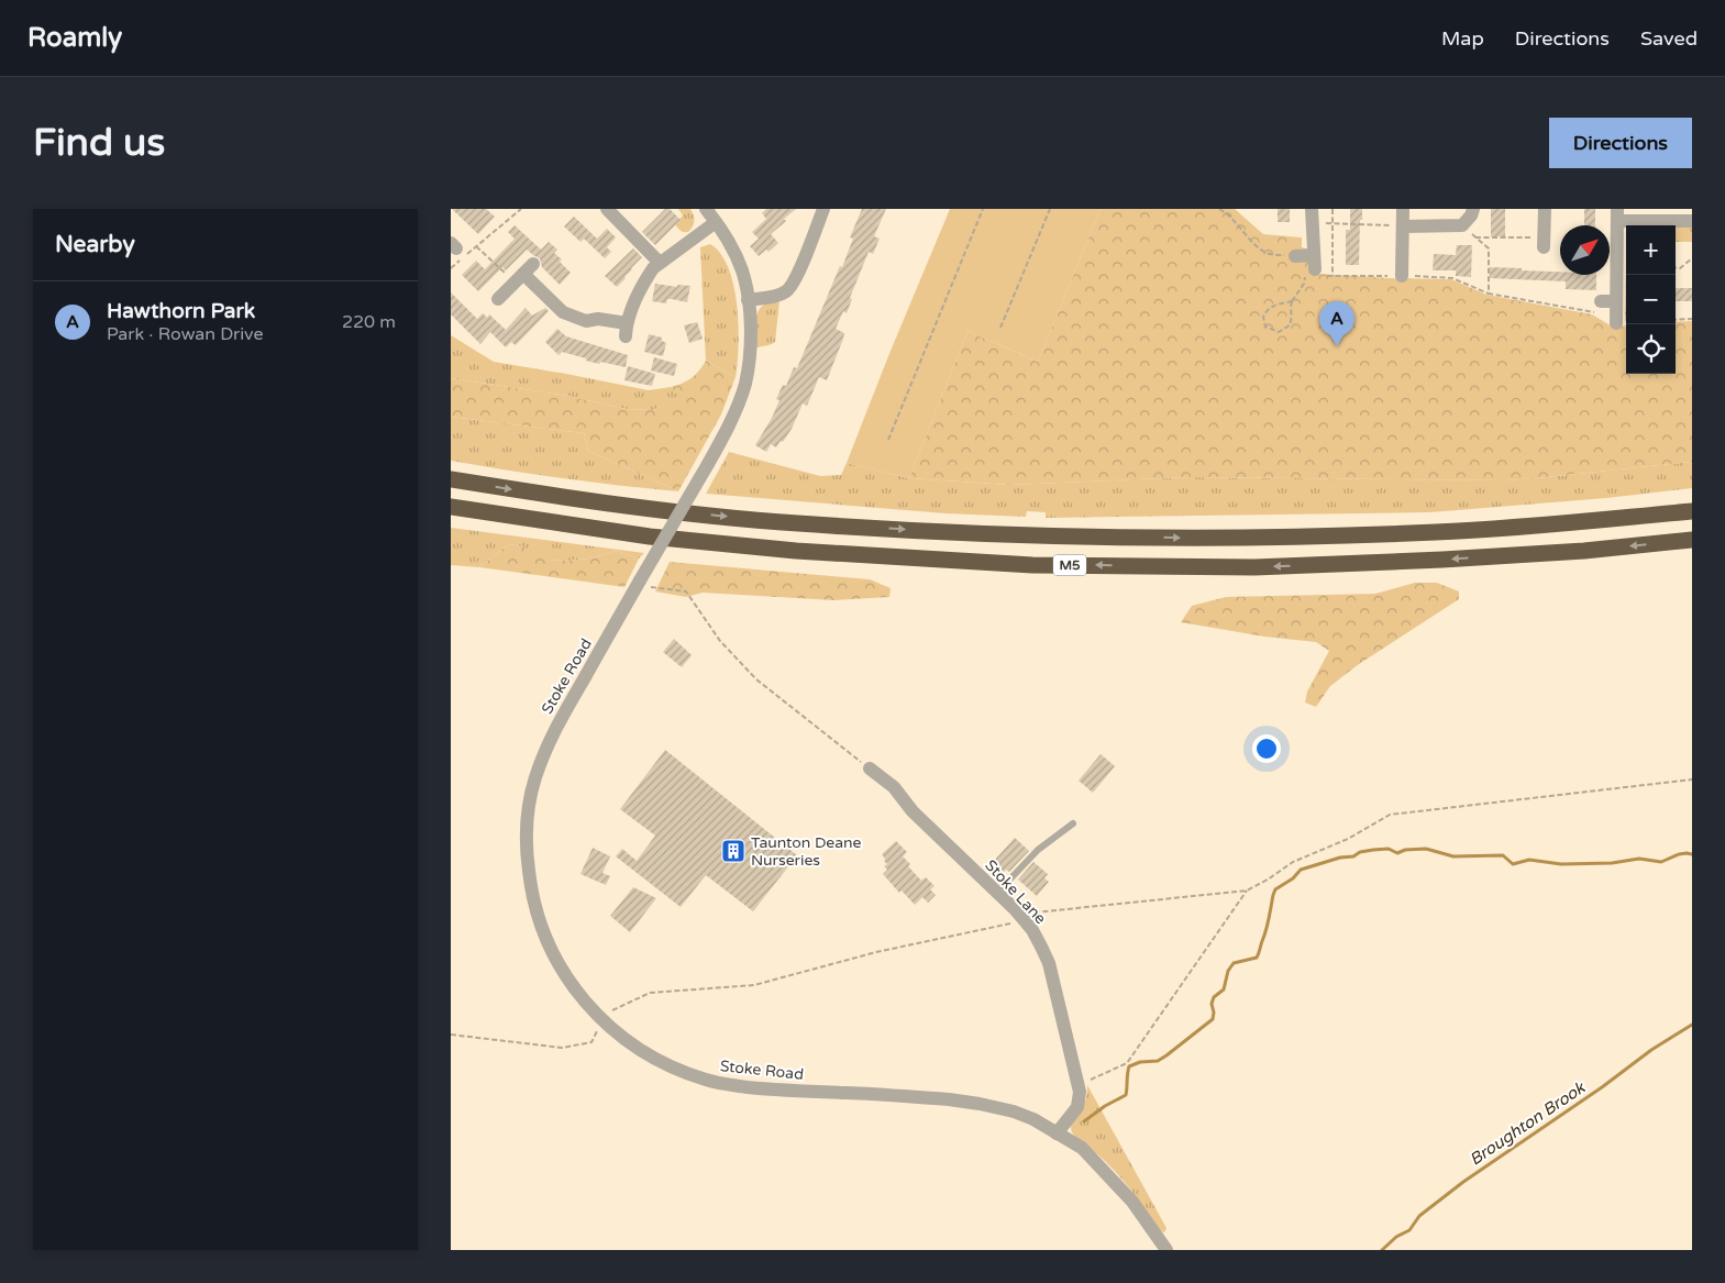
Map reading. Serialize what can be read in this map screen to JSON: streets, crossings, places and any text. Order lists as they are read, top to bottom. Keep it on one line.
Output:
{"streets":{"highway":["M5"],"street":["Stoke Road","Stoke Lane"]},"crossings":[["Stoke Road","Stoke Lane"]],"water":["Broughton Brook"],"places":{"building":["Taunton Deane Nurseries"]},"north":"top right","page":{"header":"Roamly","nav":["Map","Directions","Saved"],"buttons":"Directions","title":"Find us","heading":"Nearby","map_buttons":["+","−"],"list":[{"mark":"A","name":"Hawthorn Park","note":"Park · Rowan Drive","value":"220 m"}],"pins":"A"}}
